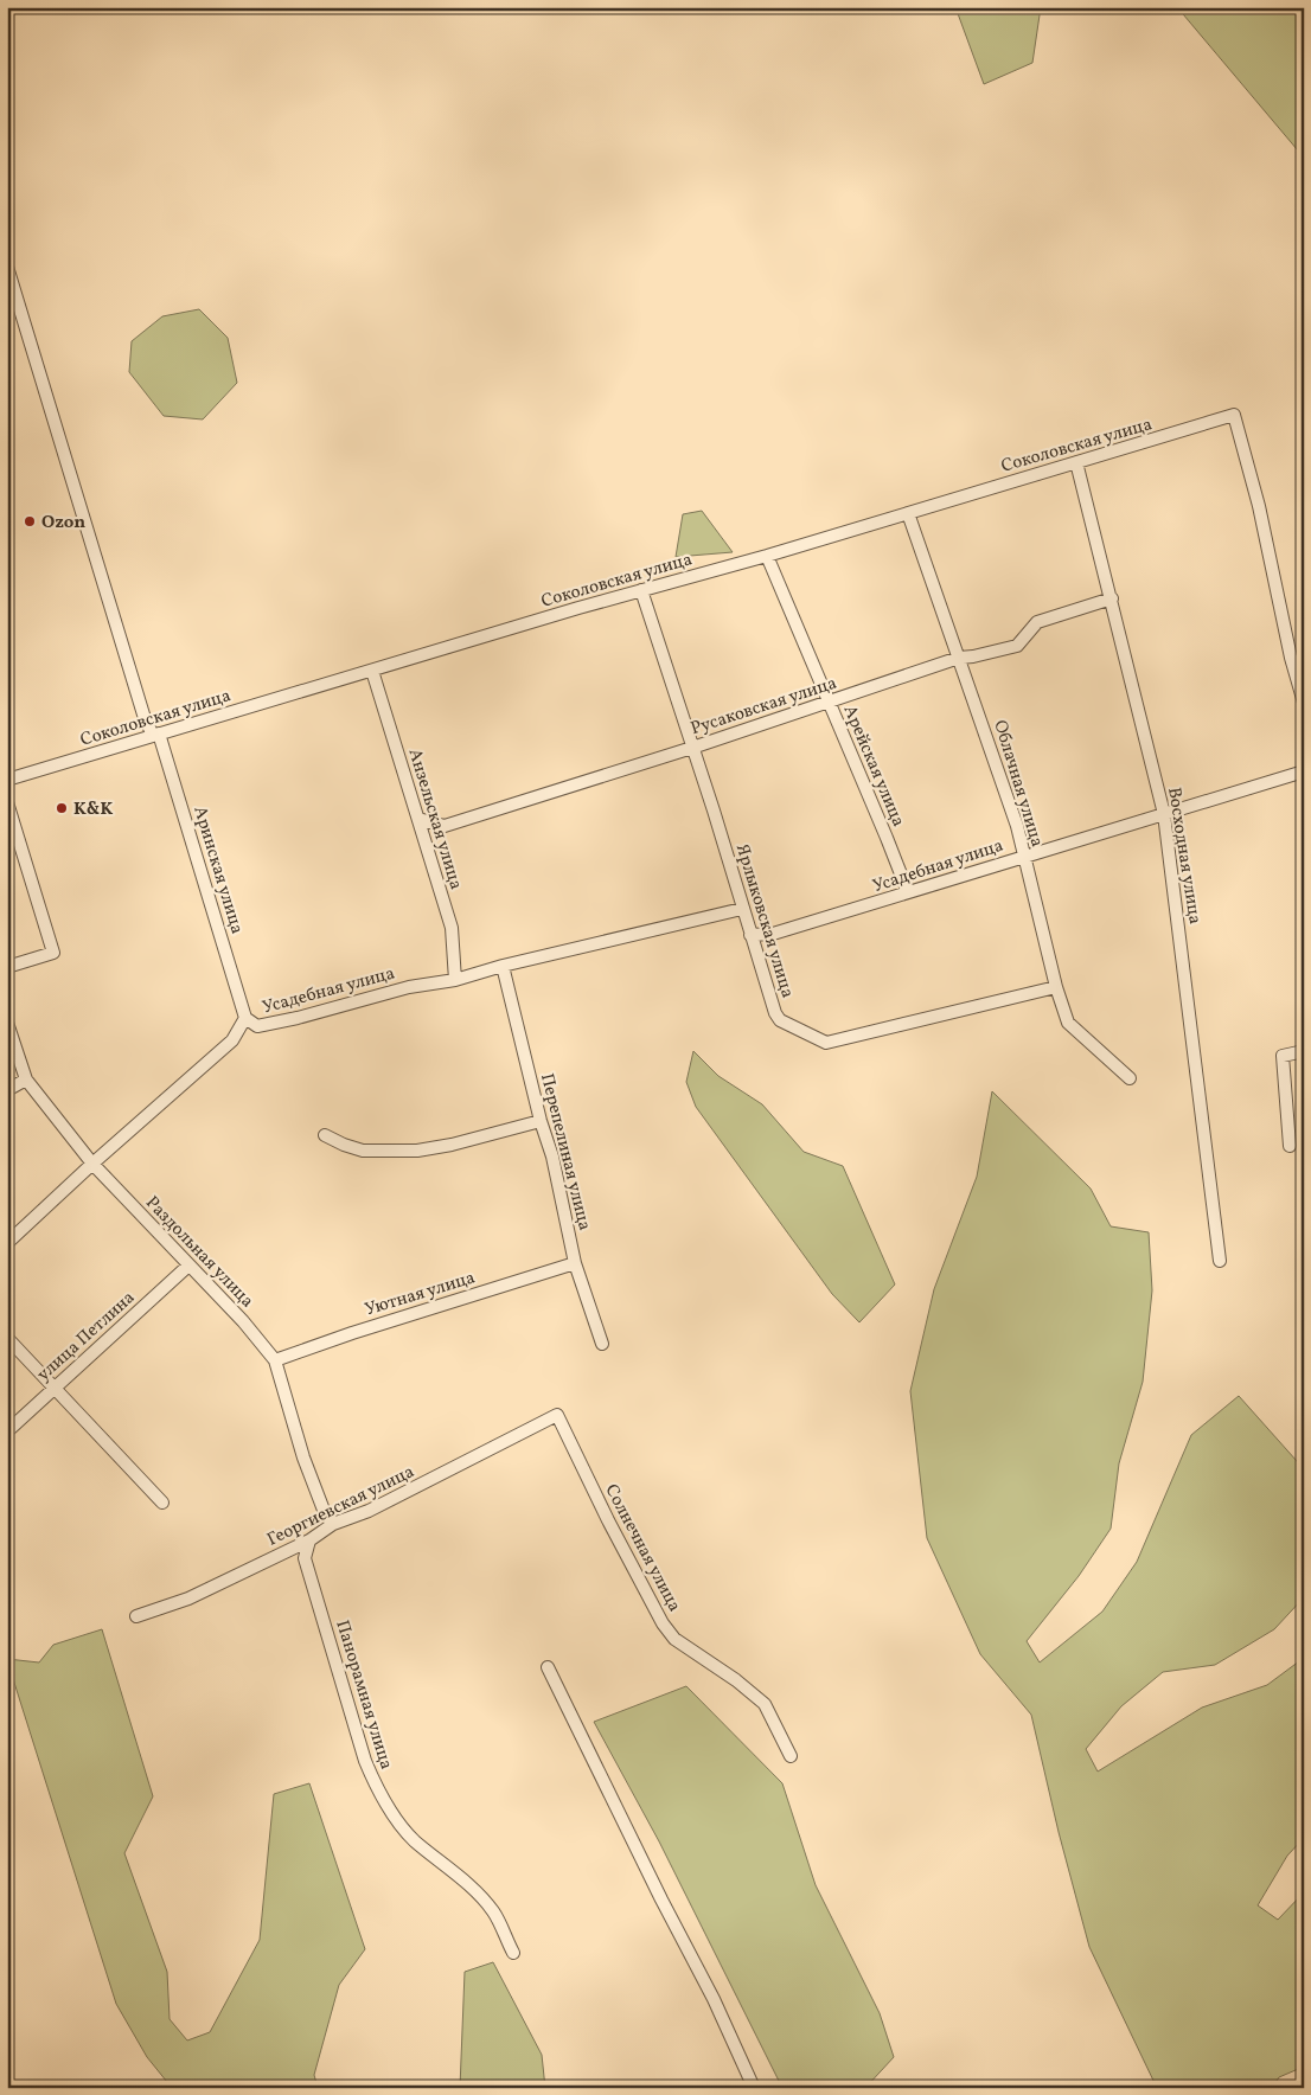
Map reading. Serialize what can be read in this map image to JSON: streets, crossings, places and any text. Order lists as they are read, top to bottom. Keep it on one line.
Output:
{"streets":{"street":["Соколовская улица","Русаковская улица","Арейская улица","Облачная улица","Анзельская улица","Восходная улица","Усадебная улица","Аринская улица","Ярлыковская улица","Перепелиная улица","Раздольная улица","Уютная улица","улица Петлина","Георгиевская улица","Солнечная улица","Панорамная улица"]},"crossings":[["Соколовская улица","Арейская улица"],["Соколовская улица","Облачная улица"],["Соколовская улица","Анзельская улица"],["Соколовская улица","Восходная улица"],["Соколовская улица","Аринская улица"],["Соколовская улица","Ярлыковская улица"],["Русаковская улица","Арейская улица"],["Русаковская улица","Облачная улица"],["Русаковская улица","Анзельская улица"],["Русаковская улица","Восходная улица"],["Русаковская улица","Ярлыковская улица"],["Арейская улица","Усадебная улица"],["Облачная улица","Усадебная улица"],["Облачная улица","Ярлыковская улица"],["Анзельская улица","Усадебная улица"],["Восходная улица","Усадебная улица"],["Усадебная улица","Аринская улица"],["Усадебная улица","Ярлыковская улица"],["Усадебная улица","Перепелиная улица"],["Усадебная улица","Раздольная улица"],["Перепелиная улица","Уютная улица"],["Раздольная улица","Уютная улица"],["Раздольная улица","улица Петлина"],["Раздольная улица","Георгиевская улица"],["Георгиевская улица","Солнечная улица"],["Георгиевская улица","Панорамная улица"]],"places":["Ozon","K&K"]}
